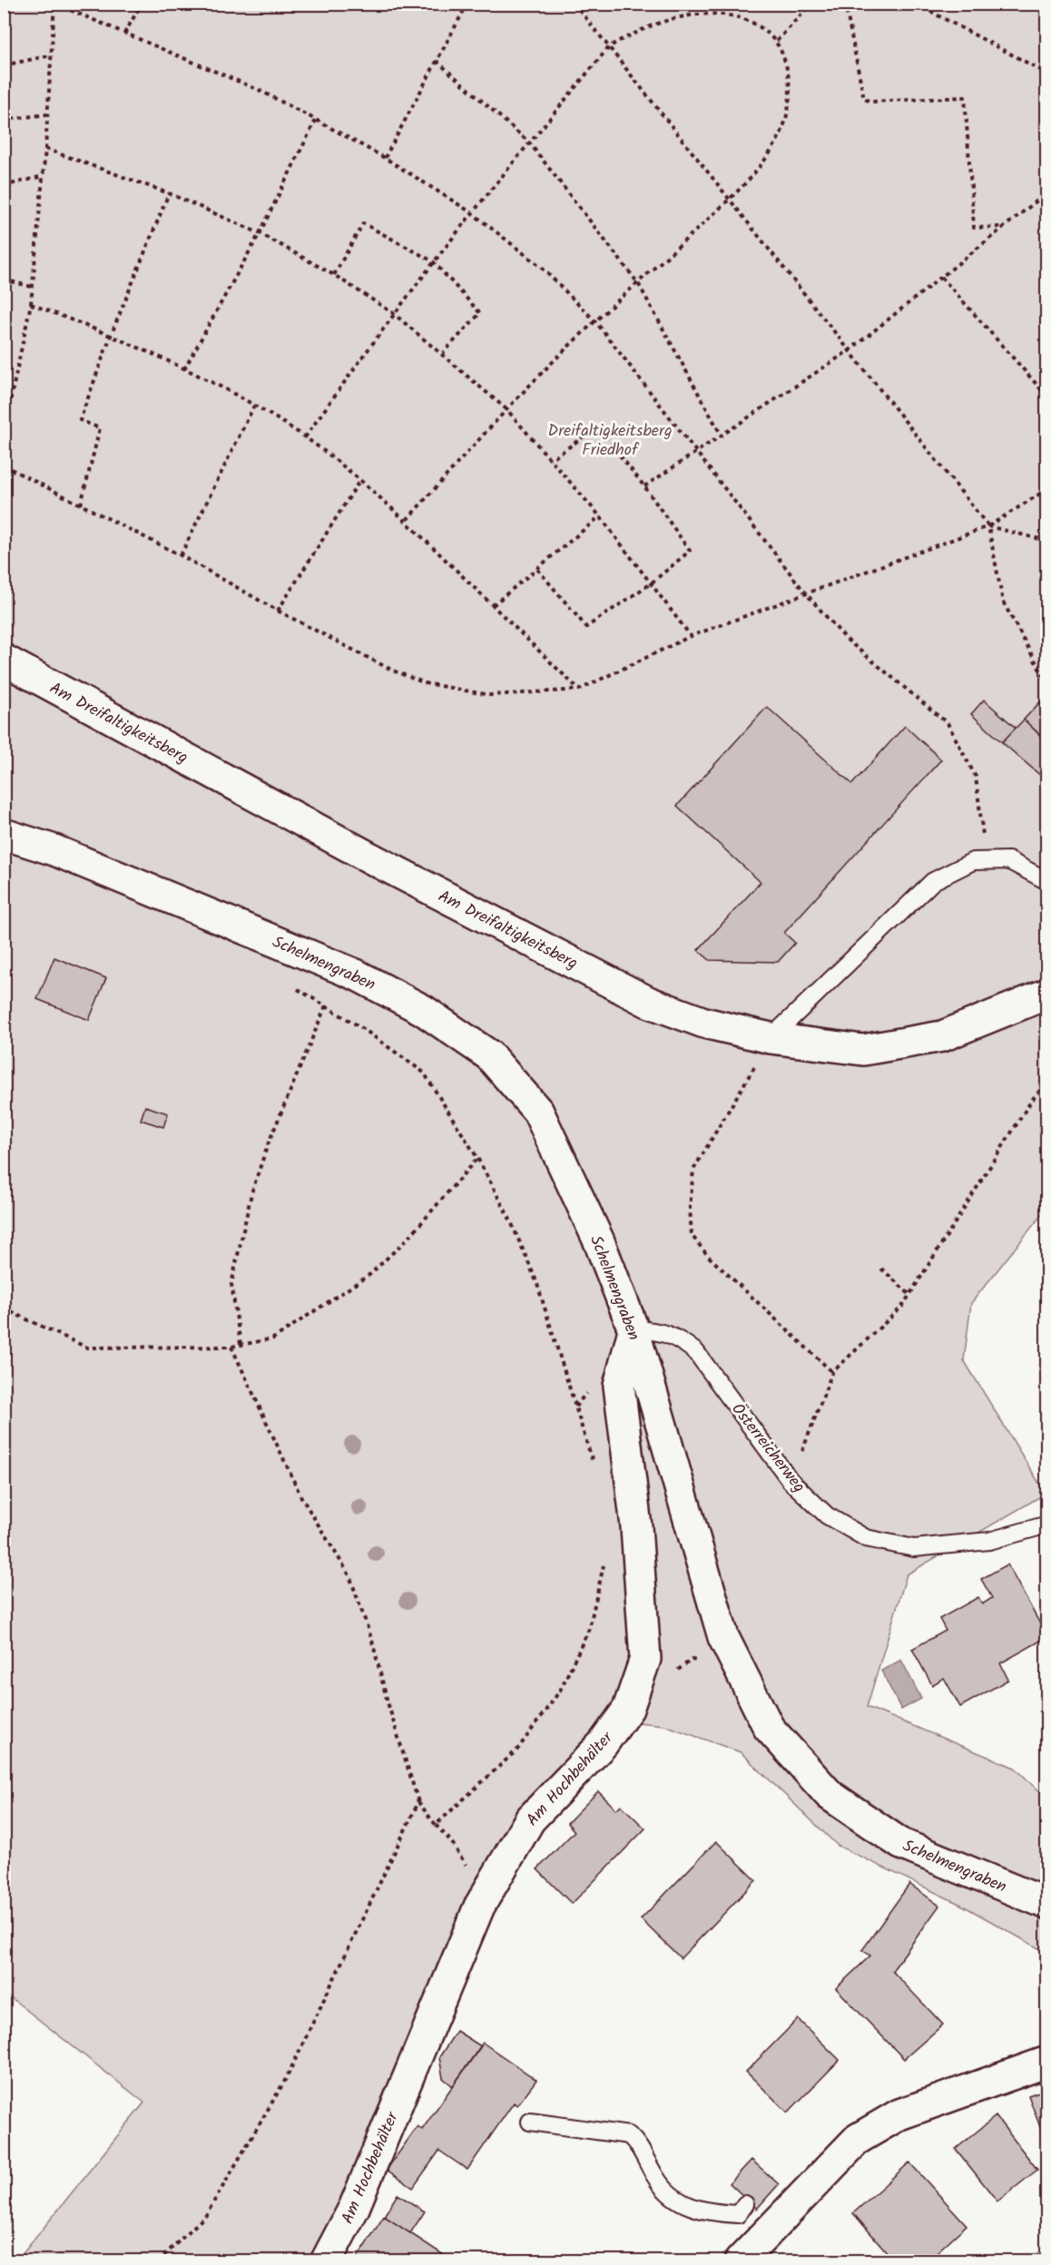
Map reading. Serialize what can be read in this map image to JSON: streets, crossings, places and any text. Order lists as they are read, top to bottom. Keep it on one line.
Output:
{"streets":{"street":["Am Dreifaltigkeitsberg","Schelmengraben","Am Hochbehälter"],"lane":["Österreicherweg"]},"crossings":[["Schelmengraben","Österreicherweg"],["Schelmengraben","Am Hochbehälter"],["Österreicherweg","Am Hochbehälter"]],"parks":["Dreifaltigkeitsberg Friedhof"]}
